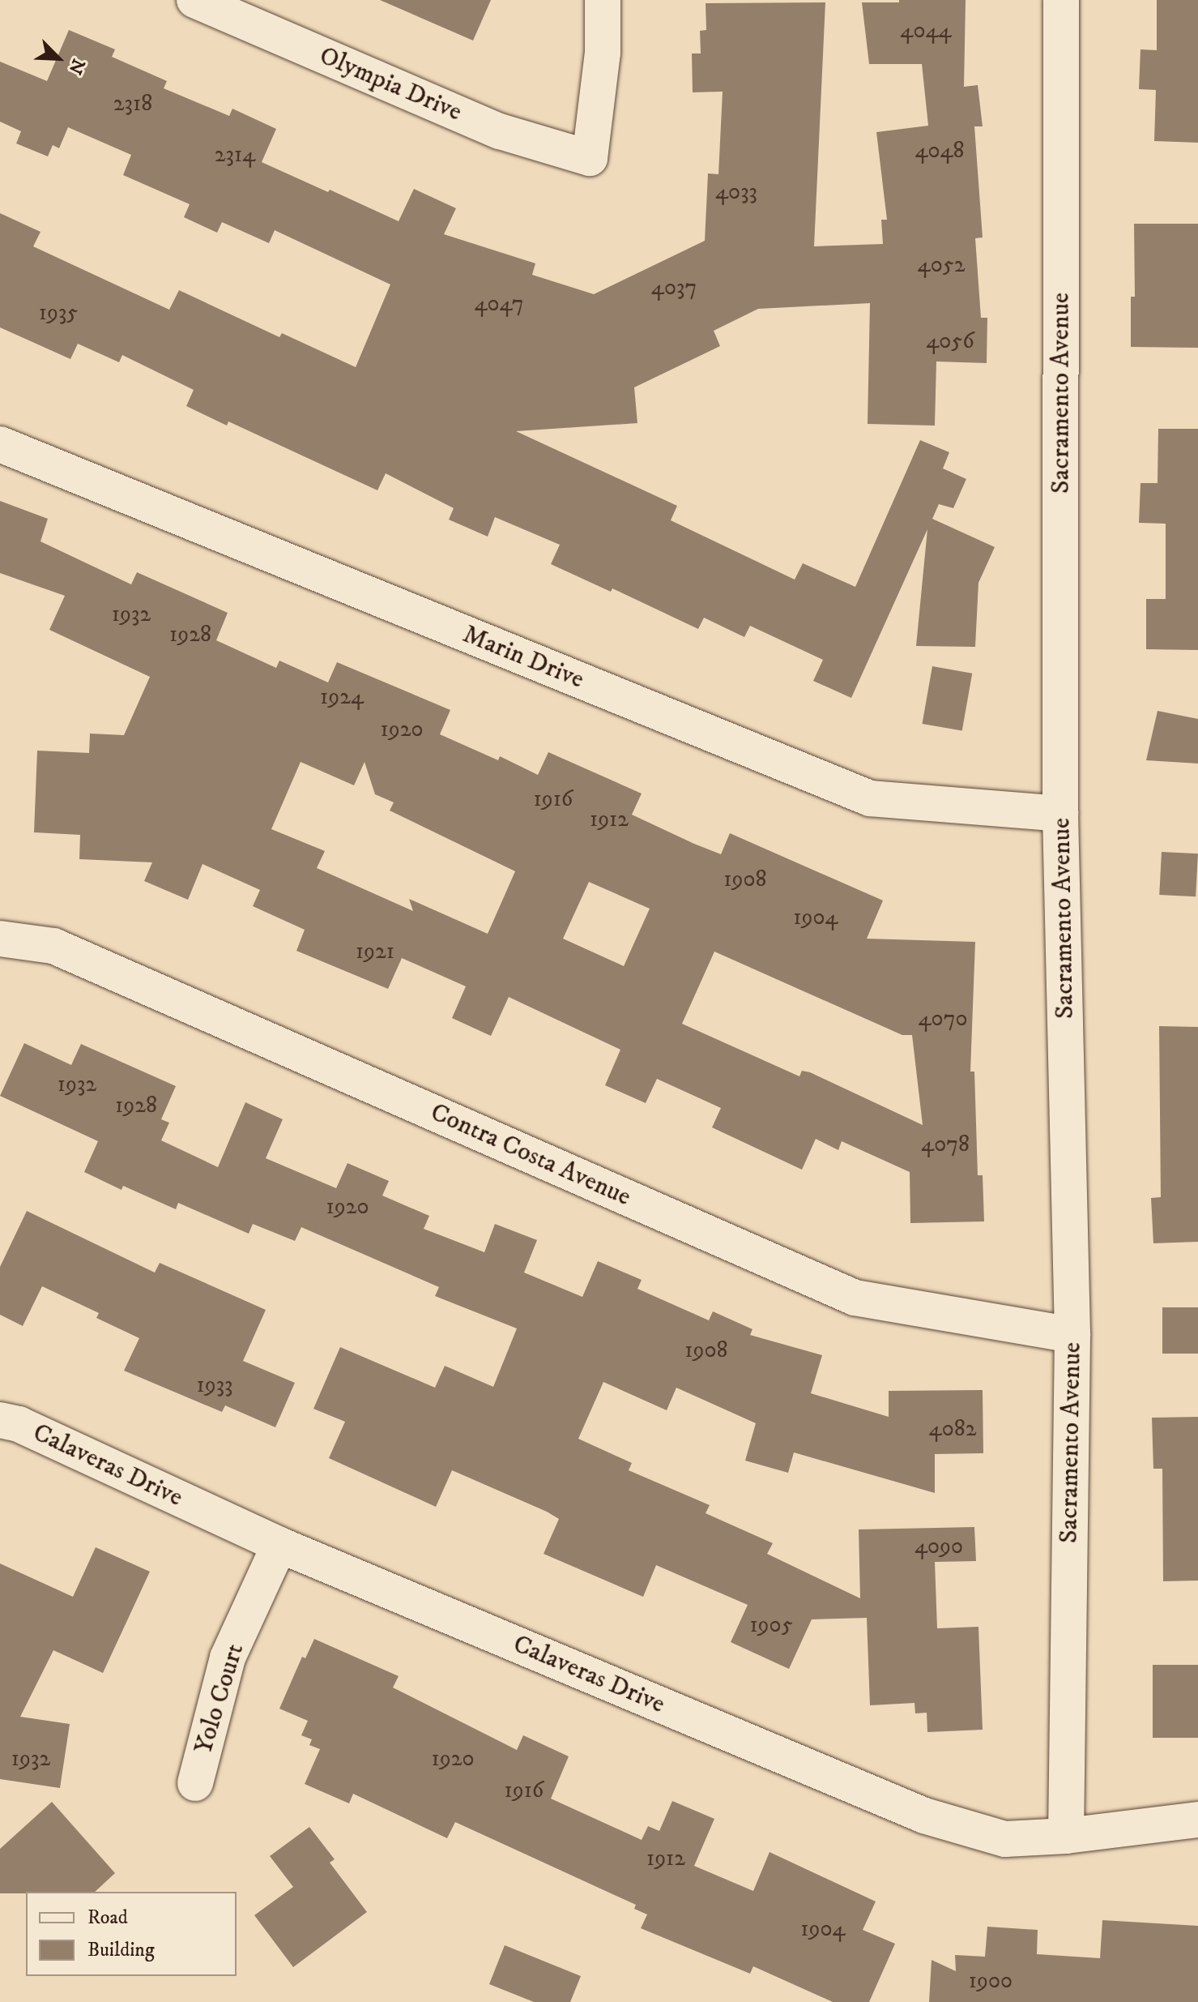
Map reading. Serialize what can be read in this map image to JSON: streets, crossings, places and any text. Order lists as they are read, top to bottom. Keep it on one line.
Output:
{"streets":{"street":["Olympia Drive","Sacramento Avenue","Marin Drive","Contra Costa Avenue","Calaveras Drive","Yolo Court"]},"crossings":[["Sacramento Avenue","Marin Drive"],["Sacramento Avenue","Contra Costa Avenue"],["Sacramento Avenue","Calaveras Drive"],["Calaveras Drive","Yolo Court"]],"house_numbers":["4044","2318","4048","2314","4033","4052","4037","4047","1935","4056","1932","1928","1924","1920","1916","1912","1908","1904","1921","4070","1932","1928","4078","1920","1908","1933","4082","4090","1905","1932","1920","1916","1912","1904","1900"],"legend":["Road","Building"],"north":"bottom right"}
